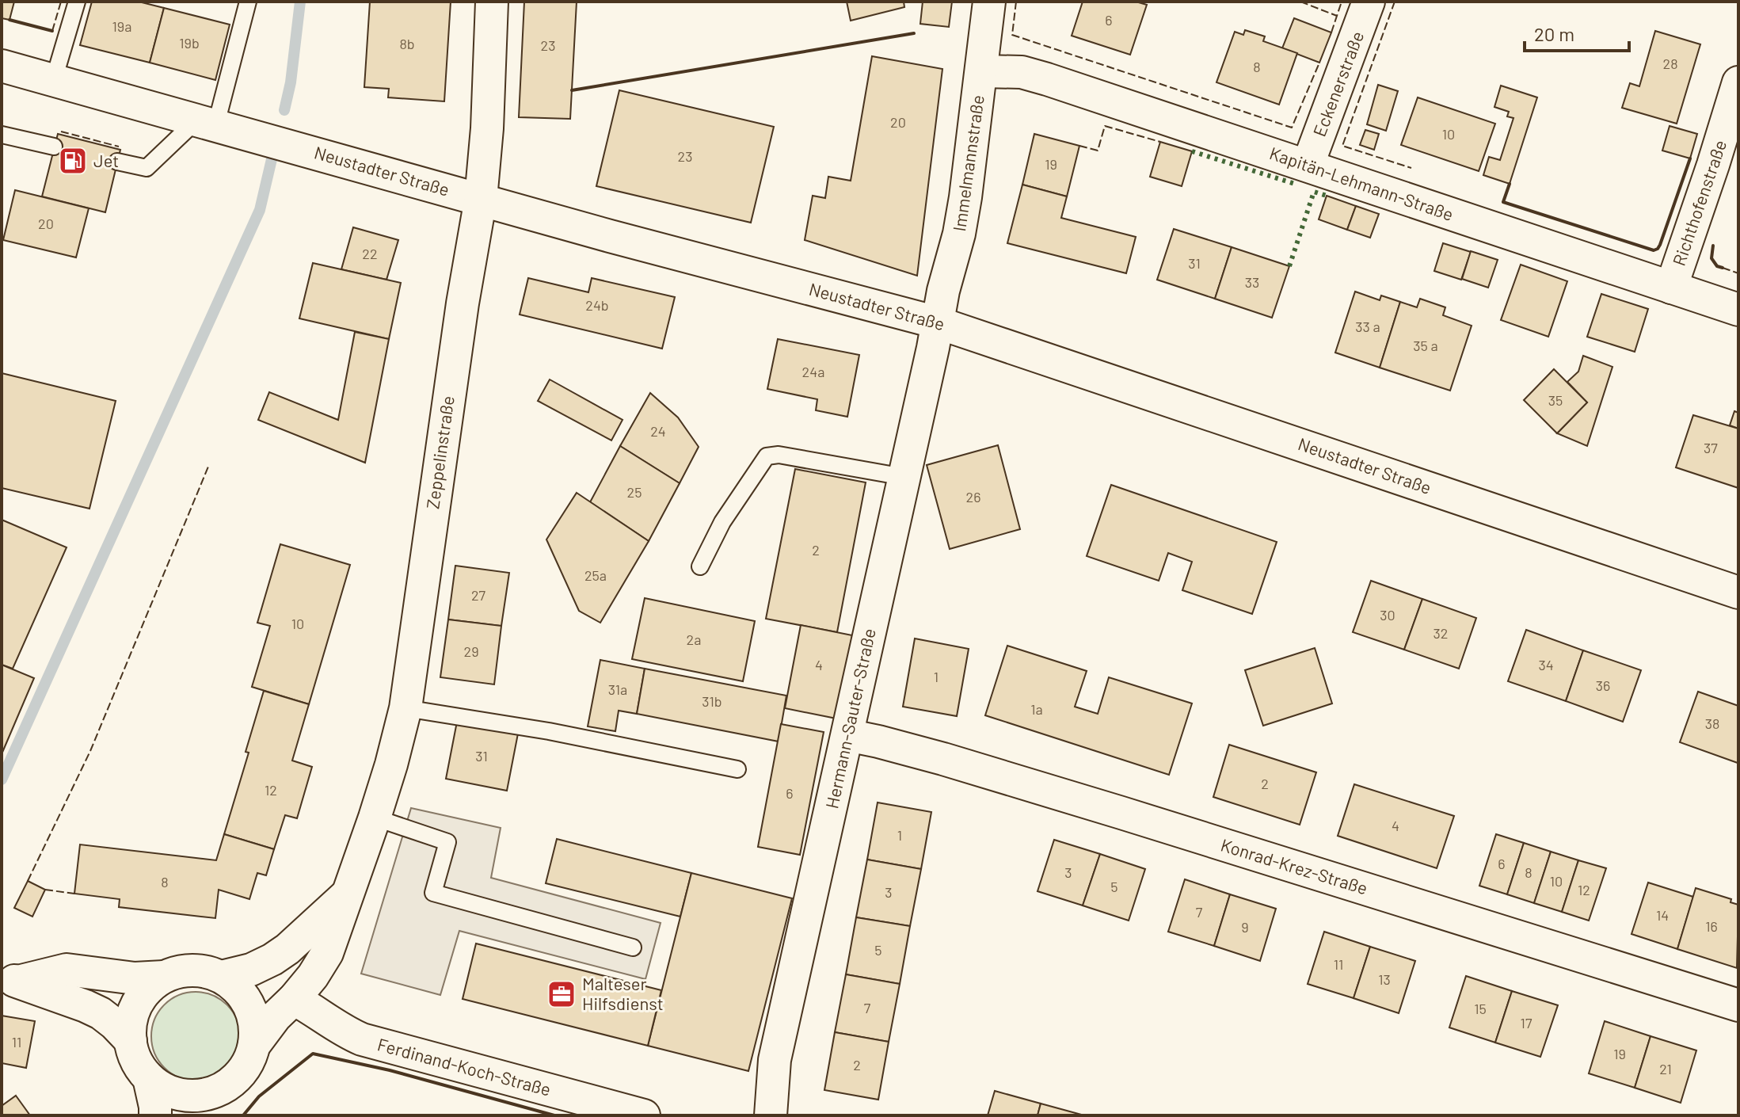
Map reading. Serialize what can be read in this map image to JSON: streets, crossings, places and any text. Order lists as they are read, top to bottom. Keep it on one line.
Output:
{"streets":{"street":["Eckenerstraße","Immelmannstraße","Neustadter Straße","Kapitän-Lehmann-Straße","Richthofenstraße","Zeppelinstraße","Hermann-Sauter-Straße","Konrad-Krez-Straße","Ferdinand-Koch-Straße"]},"crossings":[["Eckenerstraße","Kapitän-Lehmann-Straße"],["Immelmannstraße","Neustadter Straße"],["Immelmannstraße","Kapitän-Lehmann-Straße"],["Immelmannstraße","Hermann-Sauter-Straße"],["Neustadter Straße","Zeppelinstraße"],["Neustadter Straße","Hermann-Sauter-Straße"],["Kapitän-Lehmann-Straße","Richthofenstraße"],["Zeppelinstraße","Ferdinand-Koch-Straße"],["Hermann-Sauter-Straße","Konrad-Krez-Straße"]],"places":{"fuel station":["Jet"],"office":["Malteser Hilfsdienst"]},"house_numbers":["6","19a","19b","8b","23","28","8","20","10","23","19","20","22","31","33","24b","33 a","35 a","24a","35","24","37","25","26","2","25a","27","30","10","32","2a","29","4","34","1","36","31a","31b","1a","38","31","2","12","6","4","1","6","3","8","10","8","5","12","3","7","14","16","9","5","11","13","7","15","17","11","19","2","21"],"scale_bar":"20 m"}
